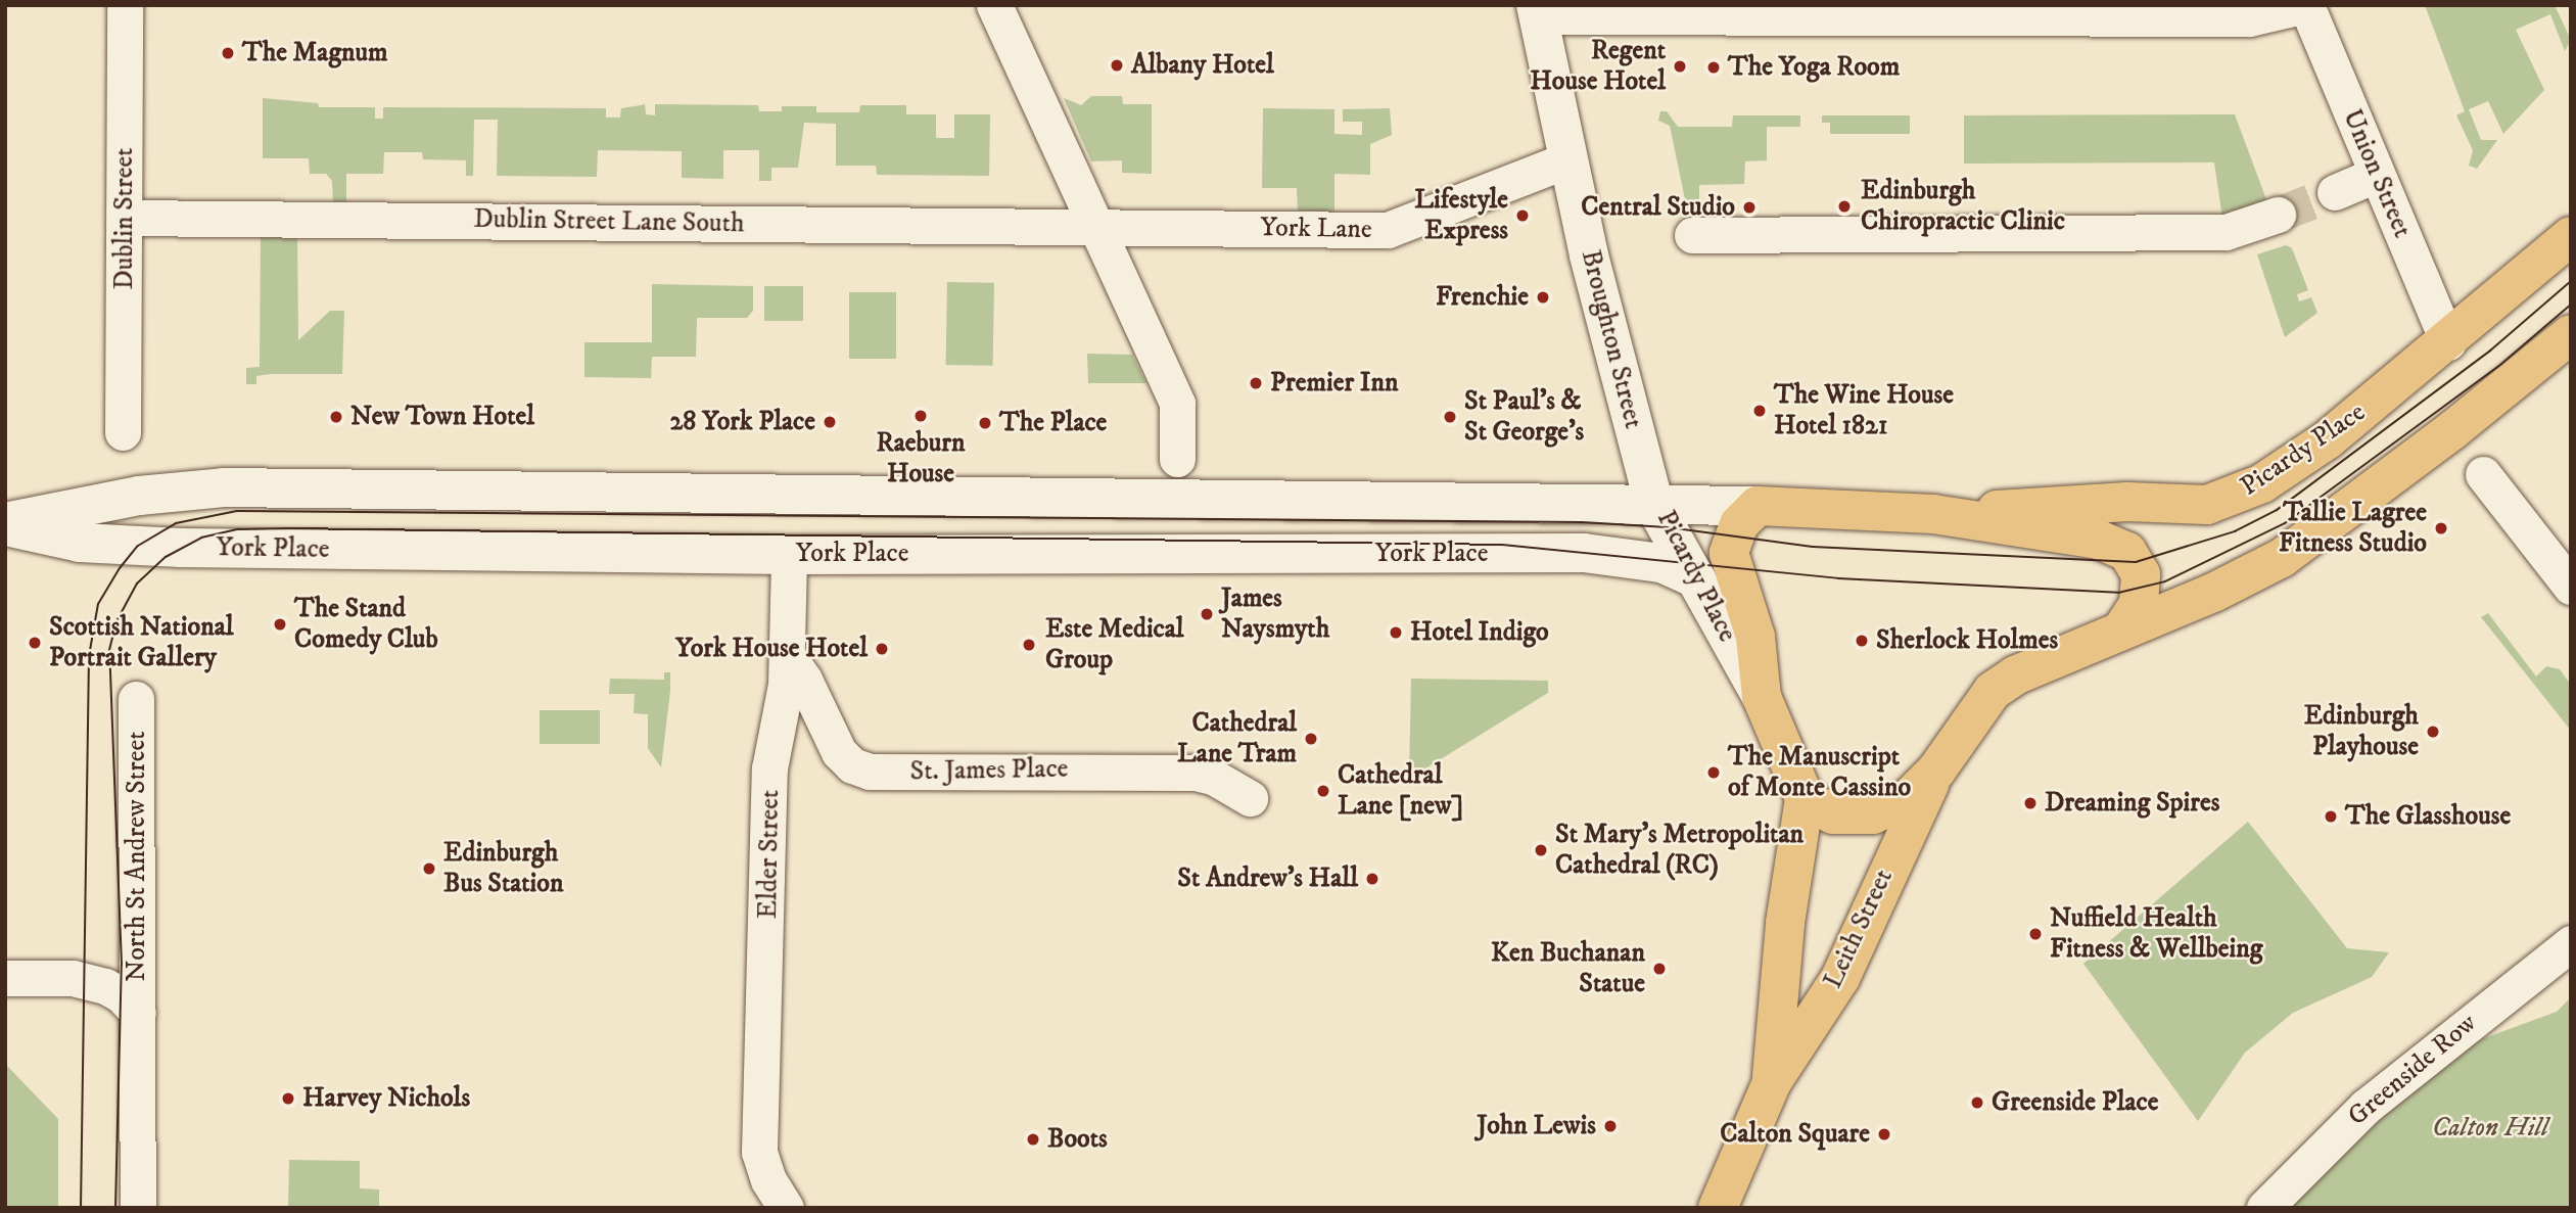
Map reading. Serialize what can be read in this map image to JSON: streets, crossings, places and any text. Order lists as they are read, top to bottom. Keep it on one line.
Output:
{"streets":{"main road":["Picardy Place","Leith Street"],"street":["Union Street","Dublin Street","Dublin Street Lane South","York Lane","Broughton Street","York Place","St. James Place","Elder Street","North St Andrew Street","Greenside Row"]},"crossings":[["Union Street","Picardy Place"],["Dublin Street","Dublin Street Lane South"],["Dublin Street Lane South","York Lane"],["York Lane","Broughton Street"],["Broughton Street","Picardy Place"],["Broughton Street","York Place"],["Picardy Place","York Place"],["Picardy Place","Leith Street"],["York Place","Elder Street"],["St. James Place","Elder Street"]],"parks":["Calton Hill"],"places":["The Magnum","Albany Hotel","Regent House Hotel","The Yoga Room","Edinburgh Chiropractic Clinic","Central Studio","Lifestyle Express","Frenchie","Premier Inn","The Wine House Hotel 1821","Raeburn House","New Town Hotel","St Paul's & St George's","28 York Place","The Place","Tallie Lagree Fitness Studio","James Naysmyth","The Stand Comedy Club","Hotel Indigo","Sherlock Holmes","Scottish National Portrait Gallery","Este Medical Group","York House Hotel","Edinburgh Playhouse","Cathedral Lane Tram","The Manuscript of Monte Cassino","Cathedral Lane [new]","Dreaming Spires","The Glasshouse","St Mary's Metropolitan Cathedral (RC)","Edinburgh Bus Station","St Andrew's Hall","Nuffield Health Fitness & Wellbeing","Ken Buchanan Statue","Harvey Nichols","Greenside Place","John Lewis","Calton Square","Boots"]}
